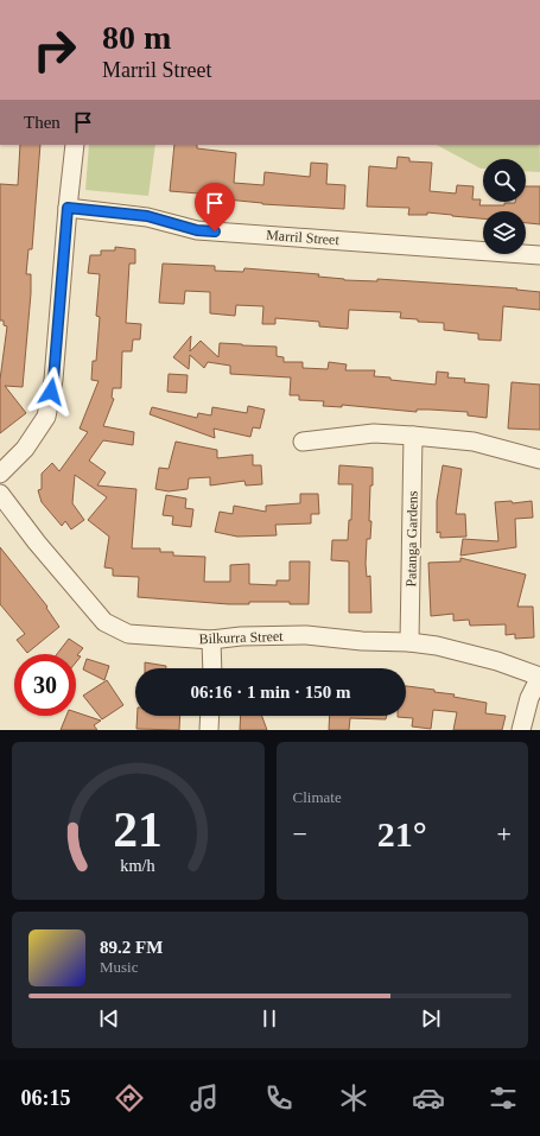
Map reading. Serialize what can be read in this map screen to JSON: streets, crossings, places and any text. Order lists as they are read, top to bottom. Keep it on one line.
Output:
{"streets":{"street":["Marril Street","Patanga Gardens","Bilkurra Street"]},"crossings":[["Patanga Gardens","Bilkurra Street"]],"page":{"turn":["80 m","Marril Street"],"then":"Then","limit":"30","trip":"06:16 · 1 min · 150 m","tile":"Climate","heat":["−","21°","+"],"song":["89.2 FM","Music"],"tabs":"06:15","gauge":["21","km/h"]}}
